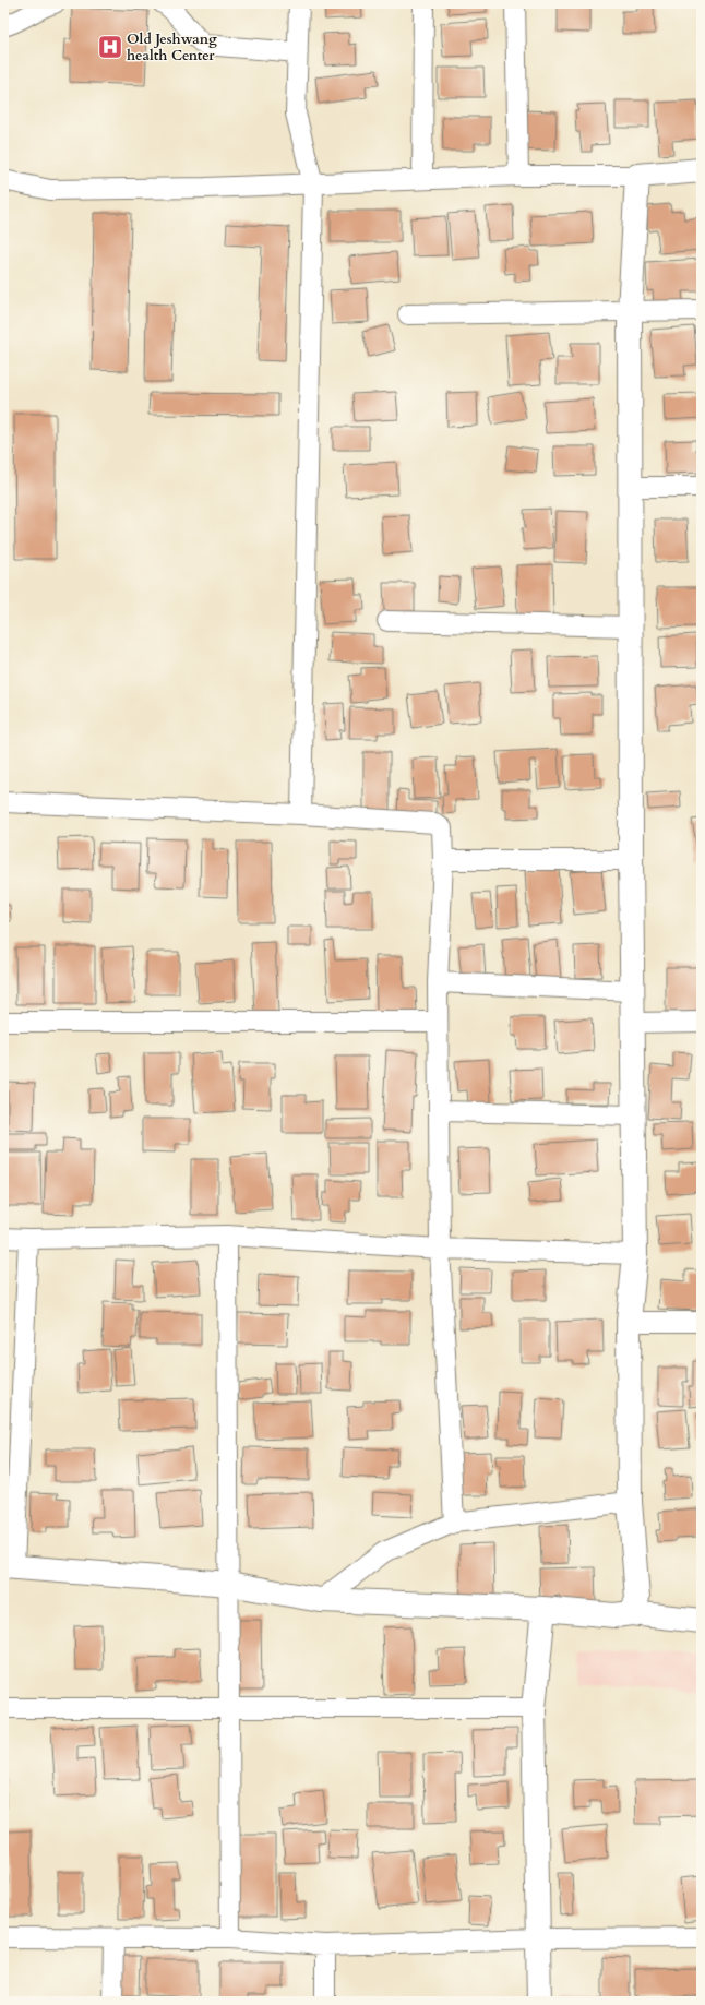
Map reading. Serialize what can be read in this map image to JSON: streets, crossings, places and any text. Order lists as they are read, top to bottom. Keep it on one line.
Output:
{"places":{"hospital":["Old Jeshwang health Center"]}}
